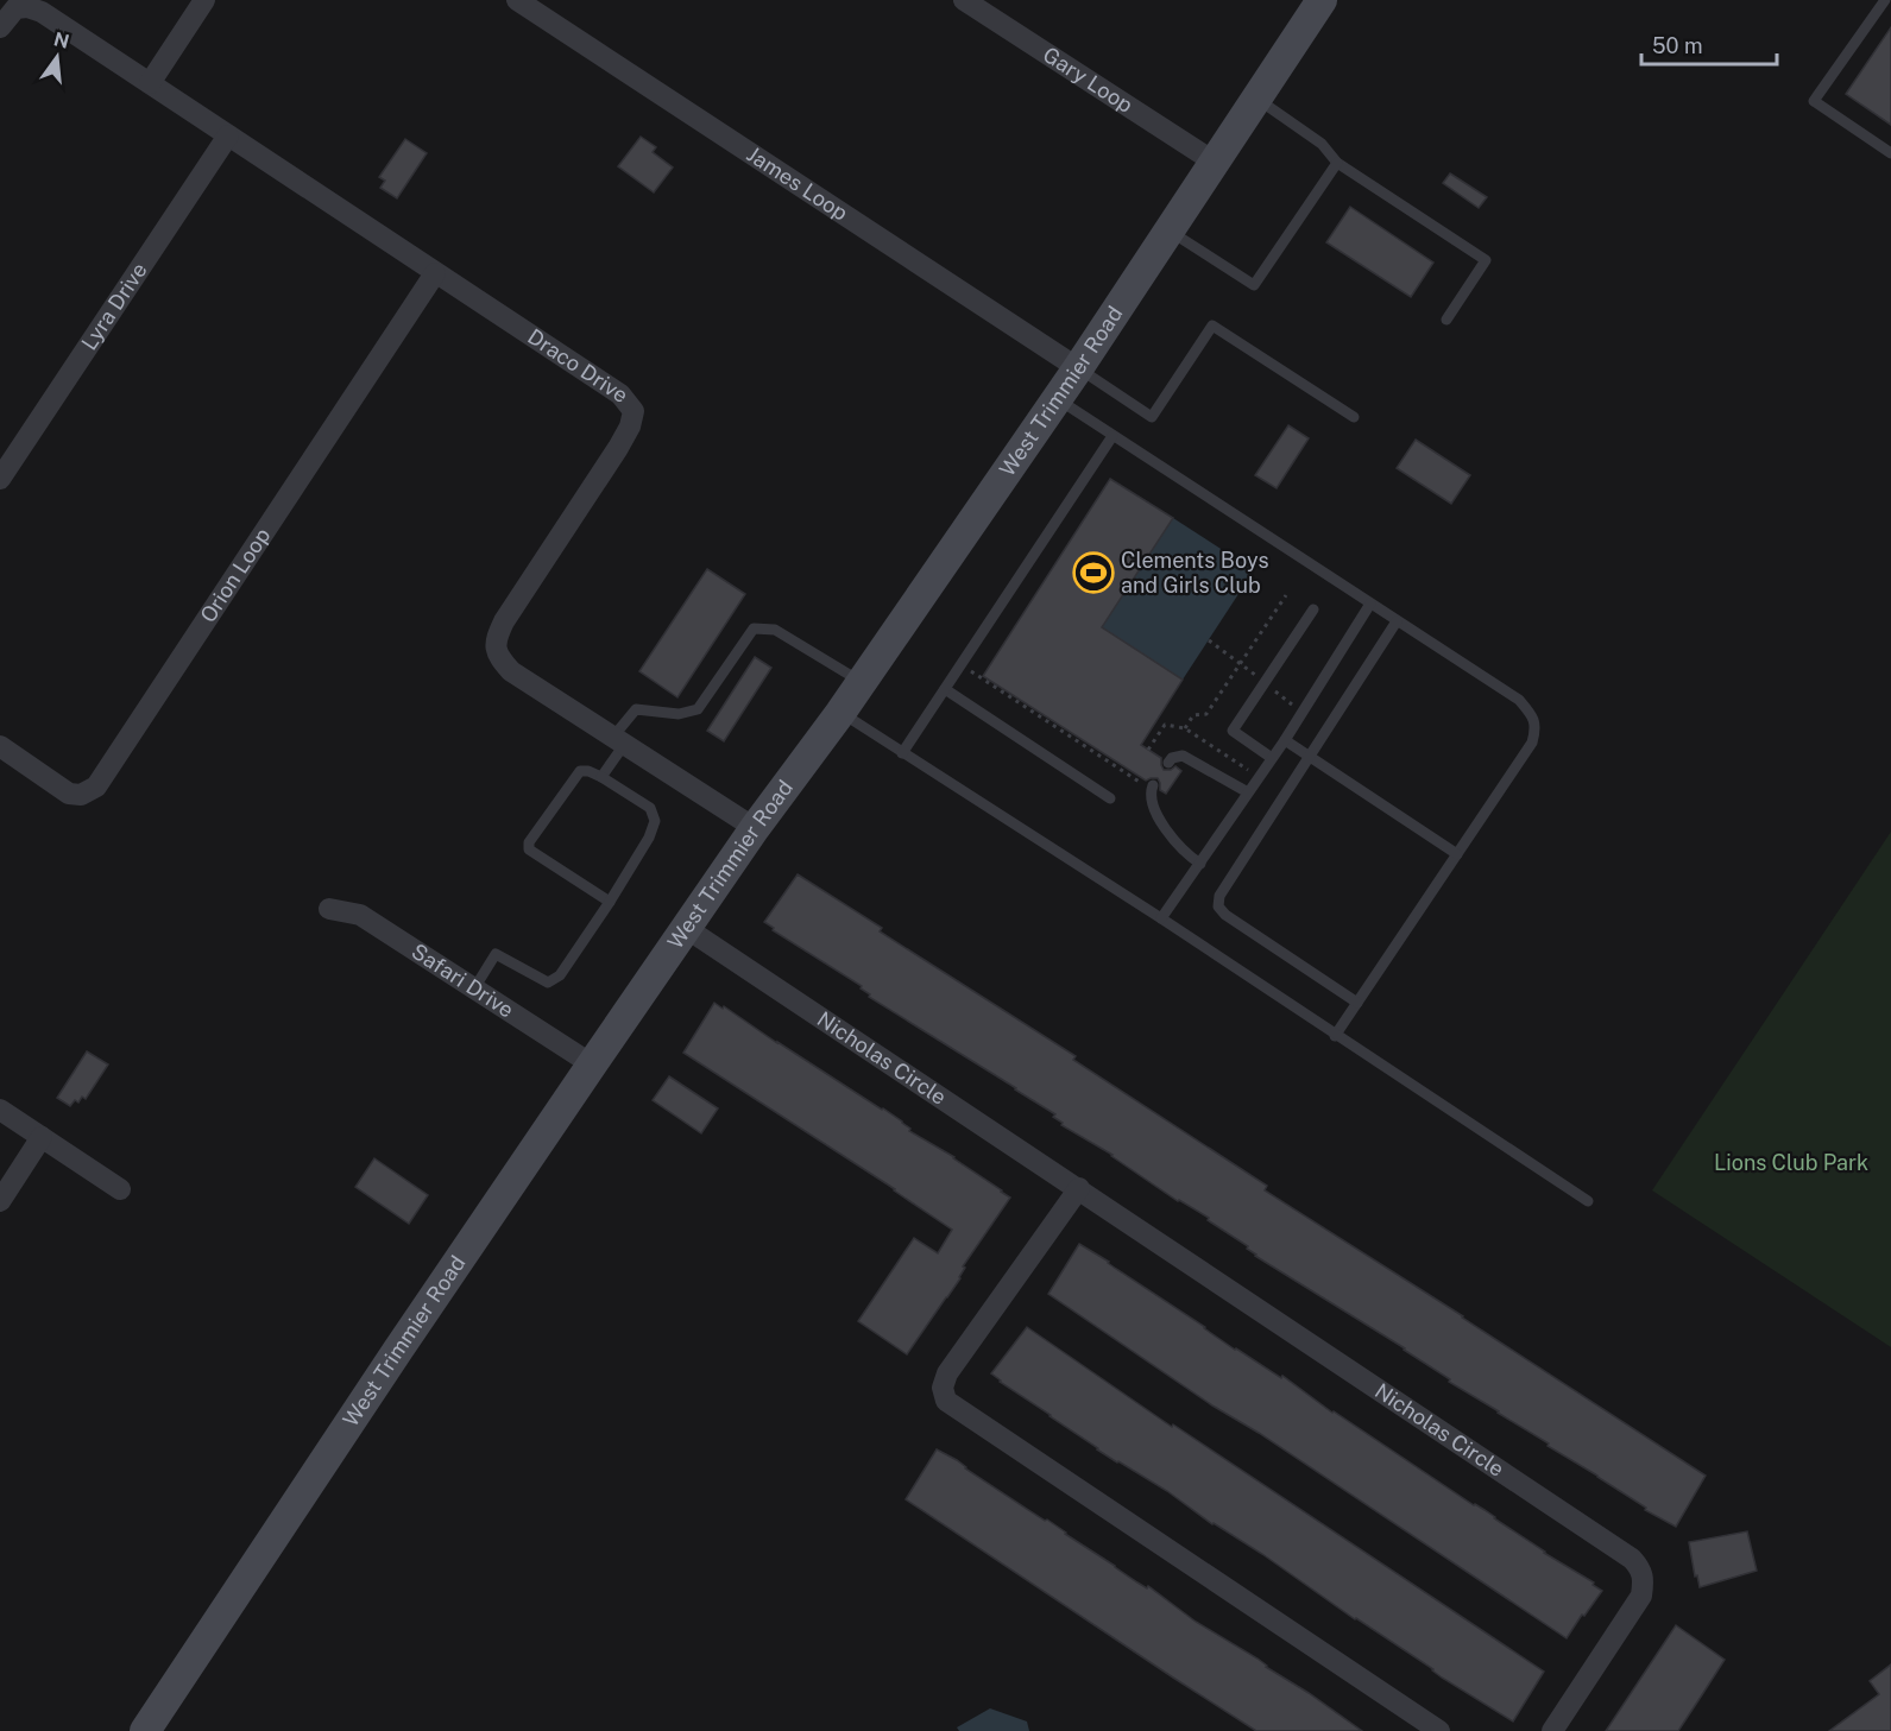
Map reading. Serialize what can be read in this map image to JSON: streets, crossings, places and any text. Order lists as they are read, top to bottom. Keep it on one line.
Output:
{"streets":{"main road":["West Trimmier Road"],"street":["Gary Loop","James Loop","Lyra Drive","Draco Drive","Orion Loop","Safari Drive","Nicholas Circle"]},"crossings":[["Gary Loop","West Trimmier Road"],["James Loop","West Trimmier Road"],["Lyra Drive","Draco Drive"],["Draco Drive","West Trimmier Road"],["Draco Drive","Orion Loop"],["West Trimmier Road","Safari Drive"],["West Trimmier Road","Nicholas Circle"]],"parks":["Lions Club Park"],"places":{"sports":["Clements Boys and Girls Club"]},"scale_bar":"50 m","north":"top"}
